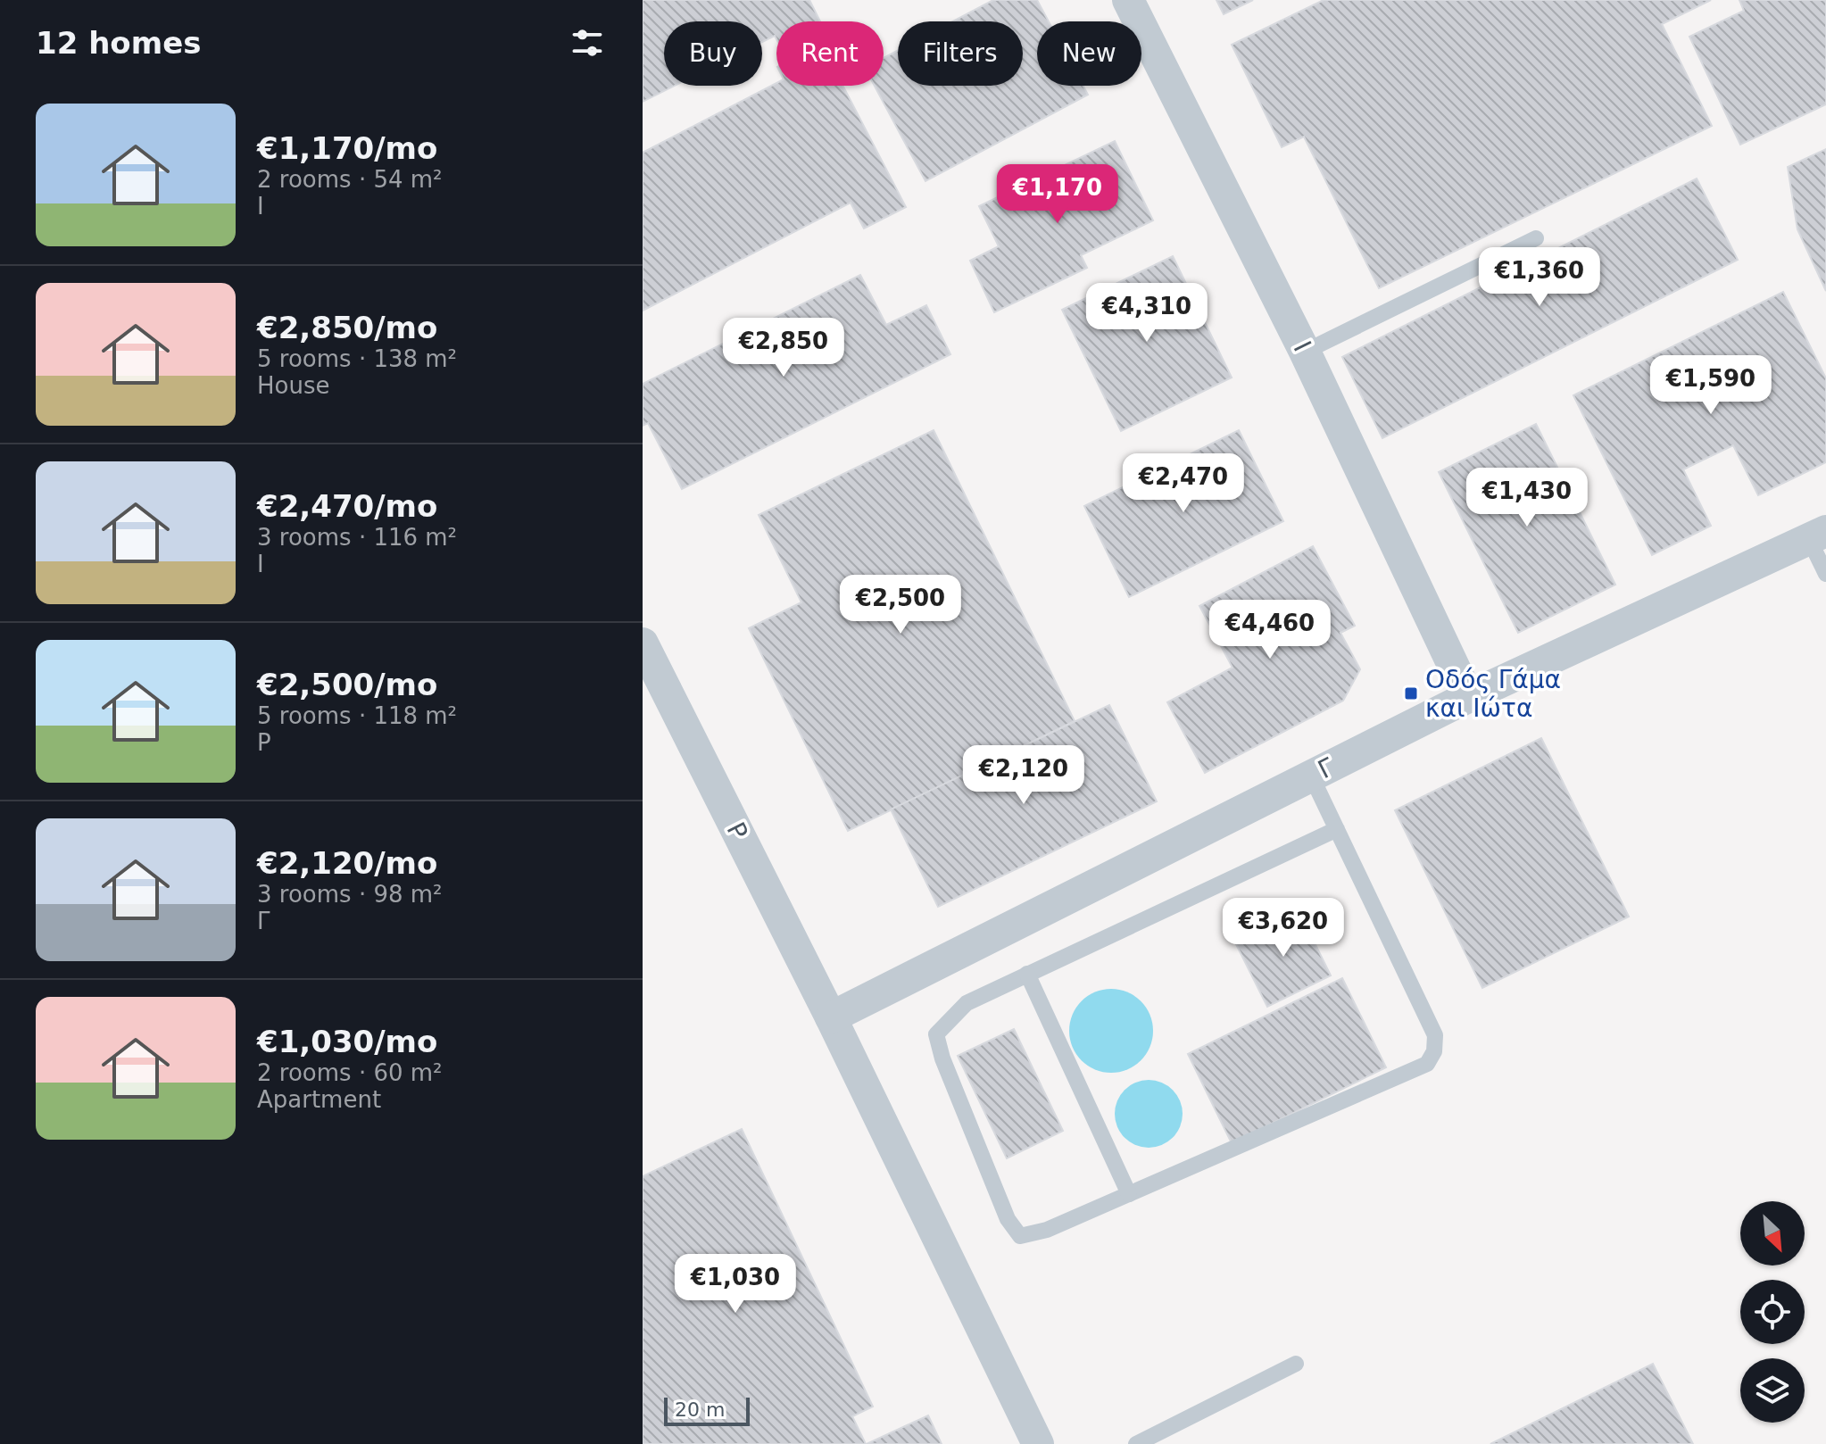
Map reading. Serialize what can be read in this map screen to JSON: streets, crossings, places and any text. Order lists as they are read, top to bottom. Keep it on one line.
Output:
{"streets":{"street":["Ι","Γ","Ρ"]},"crossings":[["Ι","Γ"],["Γ","Ρ"]],"places":{"transit":["Οδός Γάμα και Ιώτα"]},"scale_bar":"20 m","north":"bottom right","page":{"heading":"12 homes","chip":["Buy","Rent","Filters","New"],"list":[{"name":"€1,170/mo","note":"2 rooms · 54 m² · Ι"},{"name":"€2,850/mo","note":"5 rooms · 138 m² · House"},{"name":"€2,470/mo","note":"3 rooms · 116 m² · Ι"},{"name":"€2,500/mo","note":"5 rooms · 118 m² · Ρ"},{"name":"€2,120/mo","note":"3 rooms · 98 m² · Γ"},{"name":"€1,030/mo","note":"2 rooms · 60 m² · Apartment"}],"price":["€1,170","€1,360","€4,310","€2,850","€1,590","€2,470","€1,430","€2,500","€4,460","€2,120","€3,620","€1,030"],"scale":"20 m"}}
